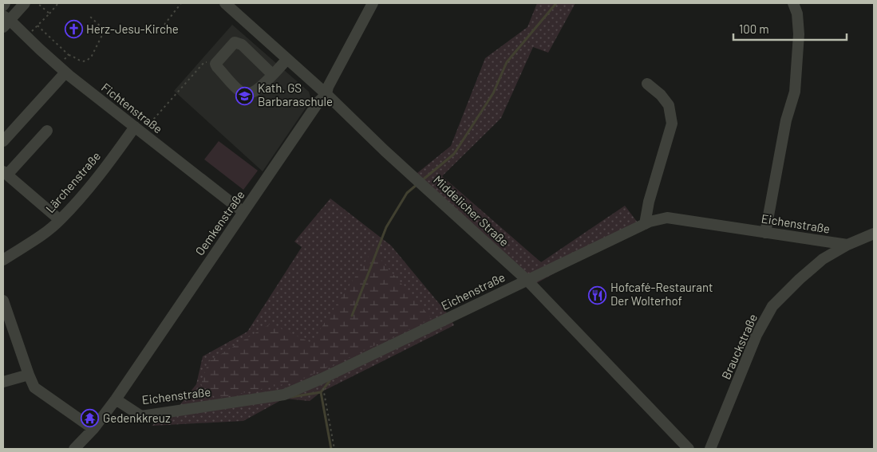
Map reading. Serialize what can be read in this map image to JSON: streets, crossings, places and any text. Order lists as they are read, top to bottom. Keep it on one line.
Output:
{"streets":{"street":["Fichtenstraße","Lärchenstraße","Middelicher Straße","Oemkenstraße","Eichenstraße","Brauckstraße"]},"crossings":[["Fichtenstraße","Lärchenstraße"],["Fichtenstraße","Oemkenstraße"],["Middelicher Straße","Oemkenstraße"],["Middelicher Straße","Eichenstraße"],["Oemkenstraße","Eichenstraße"],["Eichenstraße","Brauckstraße"]],"places":{"church":["Herz-Jesu-Kirche"],"school or university":["Kath. GS Barbaraschule"],"restaurant":["Hofcafé-Restaurant Der Wolterhof"],"temple":["Gedenkkreuz"]},"scale_bar":"100 m"}
